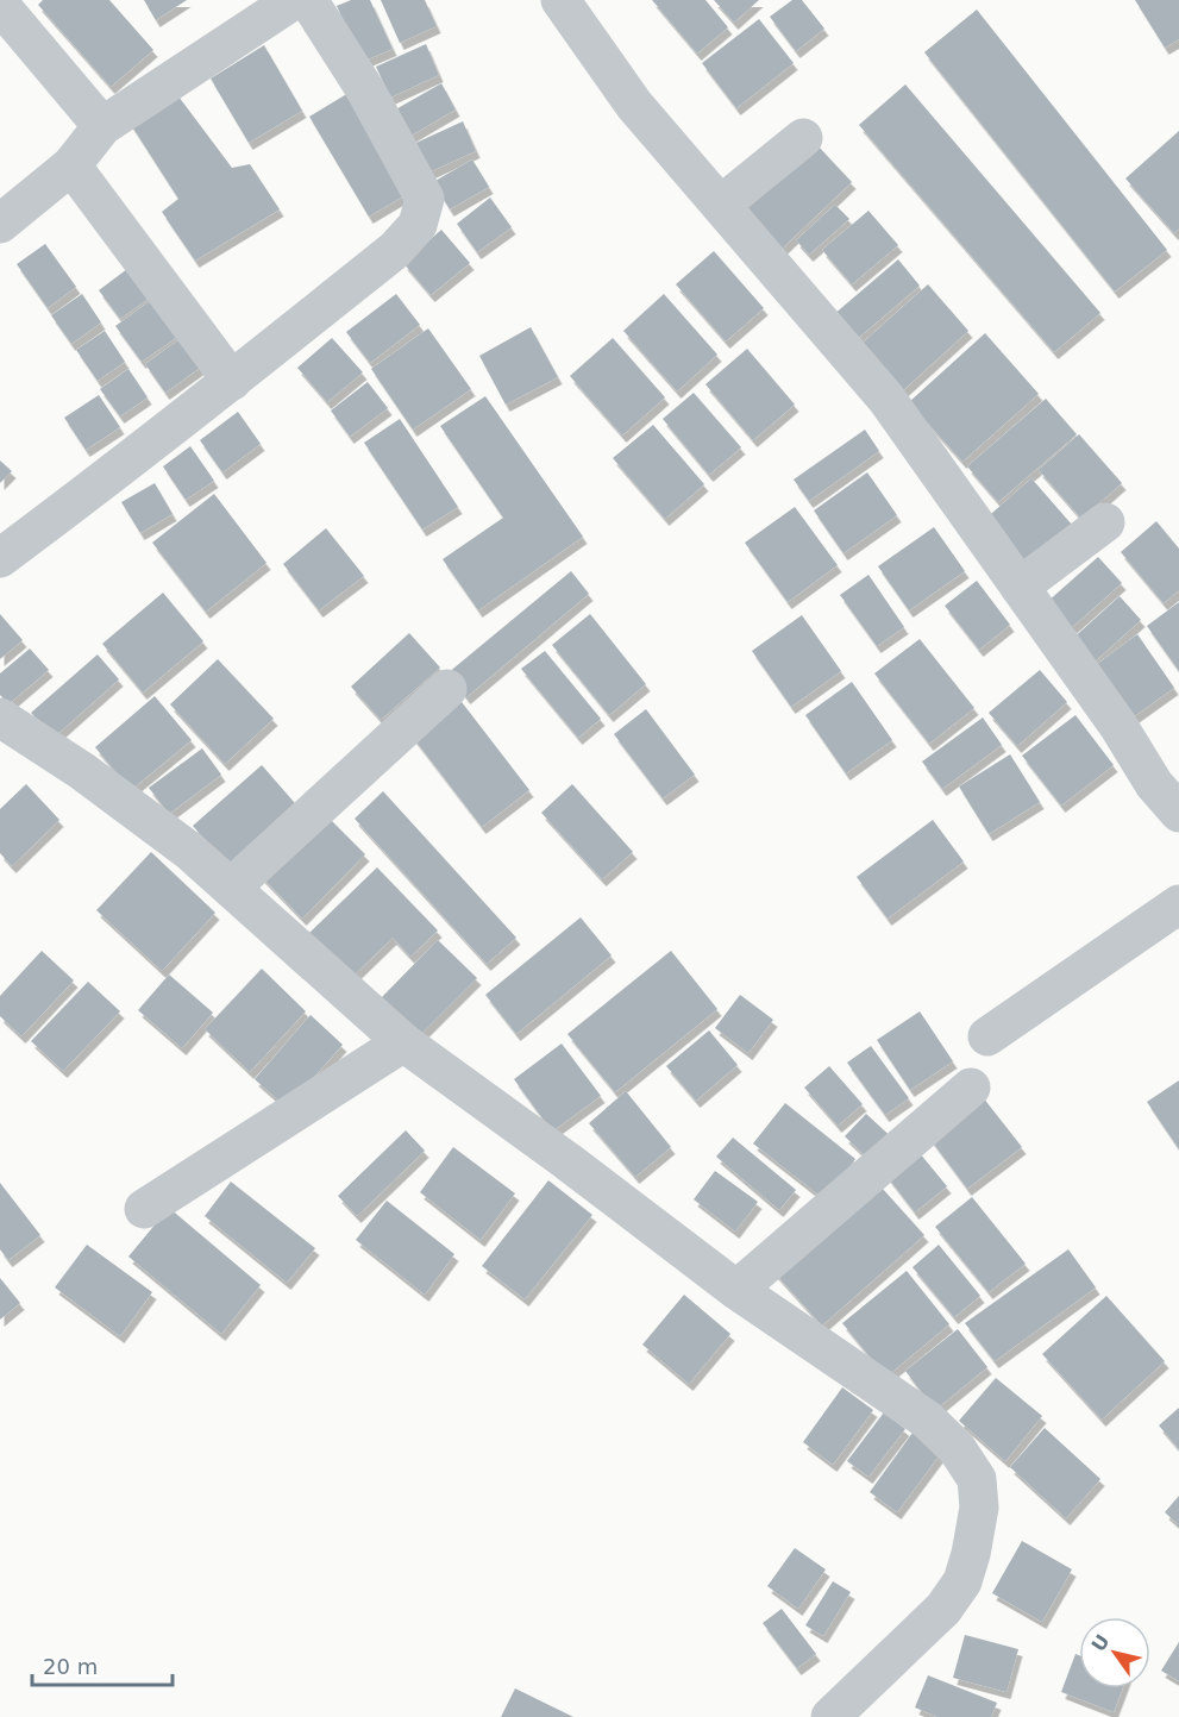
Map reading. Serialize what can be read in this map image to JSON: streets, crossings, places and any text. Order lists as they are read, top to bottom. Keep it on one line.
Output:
{"scale_bar":"20 m","north":"top left"}
